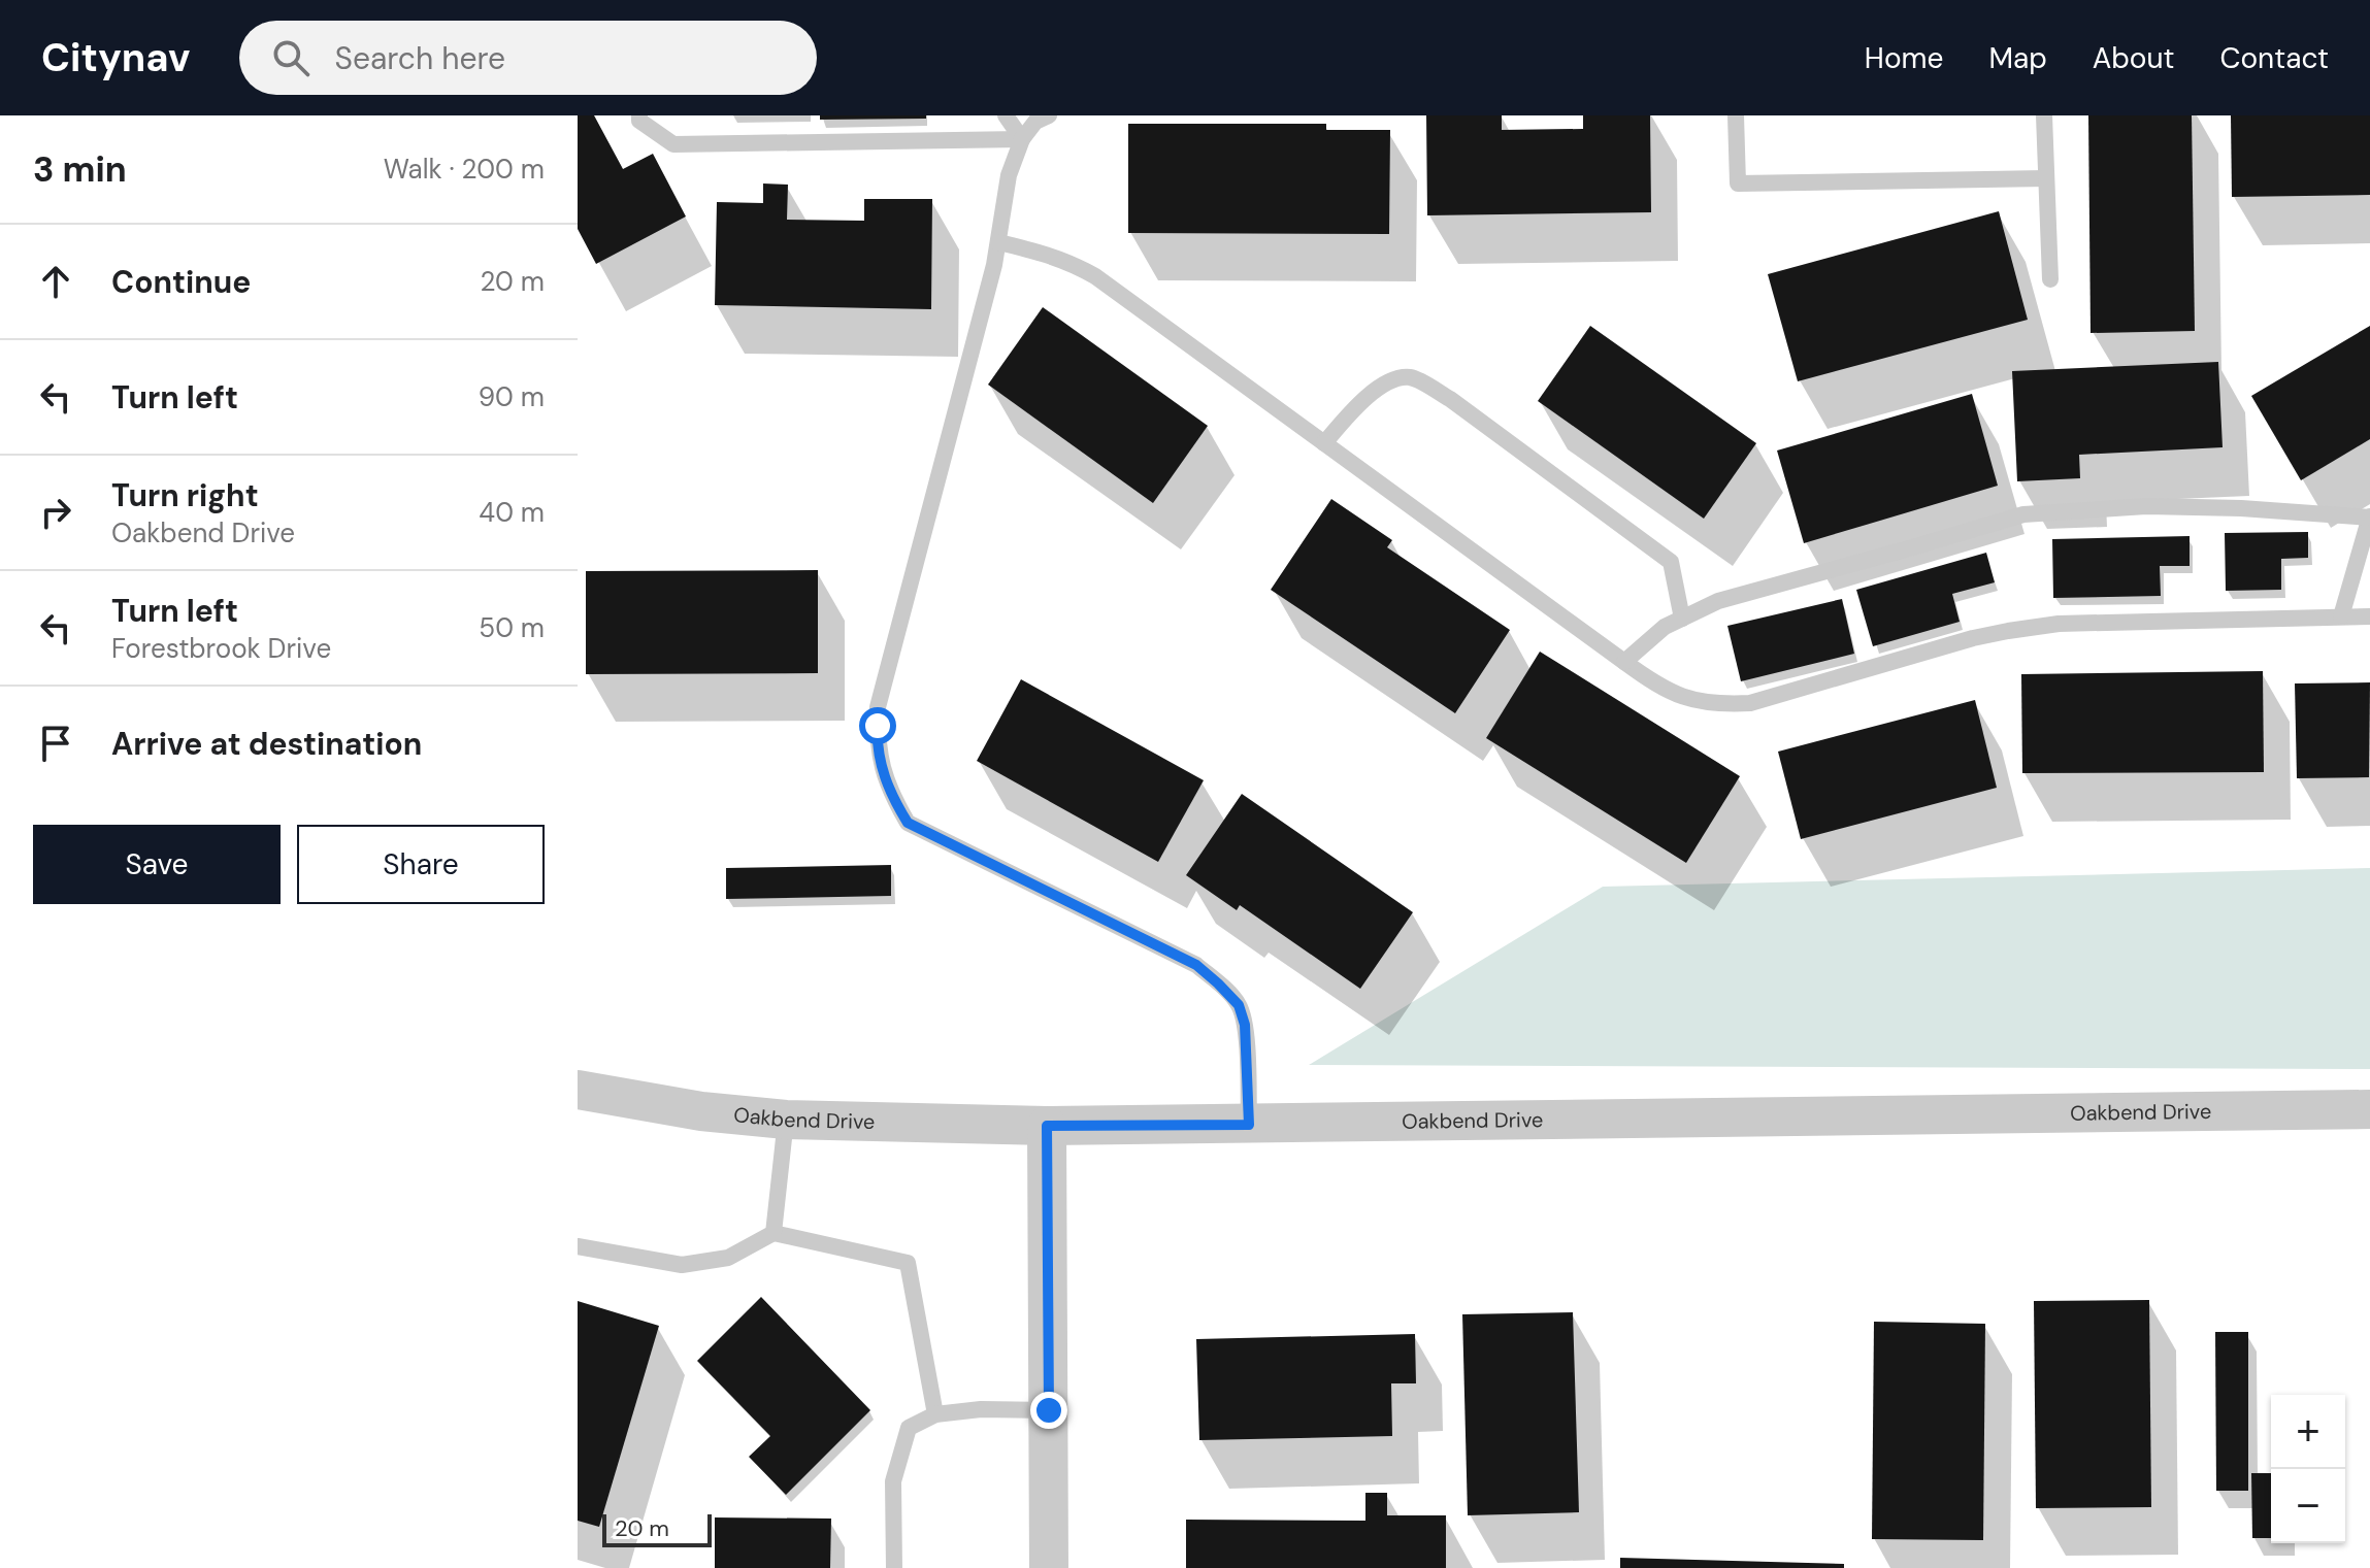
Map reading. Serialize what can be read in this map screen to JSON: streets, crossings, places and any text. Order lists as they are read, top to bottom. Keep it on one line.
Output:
{"streets":{"street":["Oakbend Drive"]},"scale_bar":"20 m","page":{"header":"Citynav","search":"Search here","nav":["Home","Map","About","Contact"],"heading":["3 min","Walk · 200 m"],"list":[["Continue","20 m"],["Turn left","90 m"],["Turn right","Oakbend Drive","40 m"],["Turn left","Forestbrook Drive","50 m"],"Arrive at destination"],"buttons":["Save","Share"],"map_buttons":["+","−"],"scale":"20 m"}}
